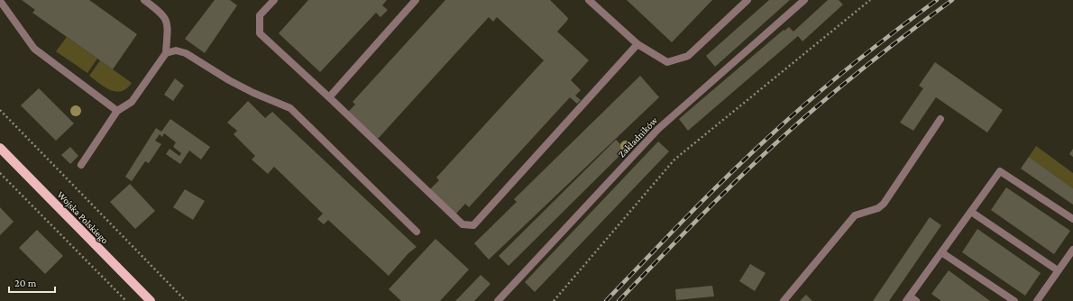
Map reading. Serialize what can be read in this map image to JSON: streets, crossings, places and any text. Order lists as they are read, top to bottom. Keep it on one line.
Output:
{"streets":{"main road":["Wojska Polskiego"],"street":["Zakładników"]},"scale_bar":"20 m"}
